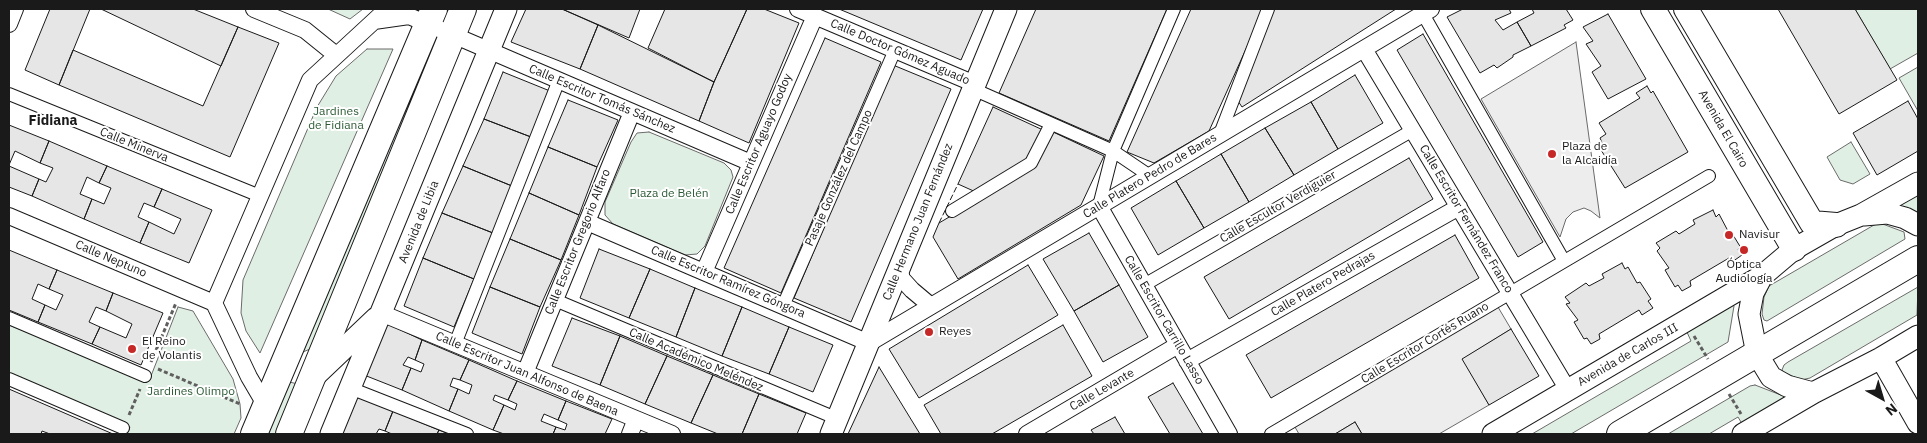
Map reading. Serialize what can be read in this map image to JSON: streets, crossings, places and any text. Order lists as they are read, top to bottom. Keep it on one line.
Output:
{"streets":{"main road":["Avenida El Cairo"],"street":["Calle Doctor Gómez Aguado","Calle Escritor Tomás Sánchez","Calle Escritor Aguayo Godoy","Calle Minerva","Calle Platero Pedro de Bares","Pasaje González del Campo","Calle Escultor Verdiguier","Calle Escritor Fernández Franco","Avenida de Libia","Calle Hermano Juan Fernández","Calle Escritor Gregorio Alfaro","Calle Neptuno","Calle Escritor Ramírez Góngora","Calle Platero Pedrajas","Calle Escritor Carrillo Lasso","Calle Escritor Cortés Ruano","Avenida de Carlos III","Calle Académico Meléndez","Calle Escritor Juan Alfonso de Baena","Calle Levante"]},"crossings":[["Calle Doctor Gómez Aguado","Calle Escritor Aguayo Godoy"],["Calle Doctor Gómez Aguado","Pasaje González del Campo"],["Calle Doctor Gómez Aguado","Calle Hermano Juan Fernández"],["Calle Escritor Tomás Sánchez","Calle Escritor Aguayo Godoy"],["Calle Escritor Tomás Sánchez","Avenida de Libia"],["Calle Escritor Tomás Sánchez","Calle Escritor Gregorio Alfaro"],["Avenida El Cairo","Avenida de Carlos III"],["Calle Escritor Aguayo Godoy","Calle Escritor Ramírez Góngora"],["Calle Platero Pedro de Bares","Calle Escritor Fernández Franco"],["Calle Platero Pedro de Bares","Calle Hermano Juan Fernández"],["Calle Platero Pedro de Bares","Calle Escritor Ramírez Góngora"],["Calle Platero Pedro de Bares","Calle Escritor Carrillo Lasso"],["Pasaje González del Campo","Calle Escritor Ramírez Góngora"],["Calle Escultor Verdiguier","Calle Escritor Fernández Franco"],["Calle Escultor Verdiguier","Calle Escritor Carrillo Lasso"],["Calle Escritor Fernández Franco","Calle Platero Pedrajas"],["Calle Escritor Fernández Franco","Calle Escritor Cortés Ruano"],["Calle Escritor Fernández Franco","Avenida de Carlos III"],["Avenida de Libia","Calle Escritor Juan Alfonso de Baena"],["Calle Hermano Juan Fernández","Calle Escritor Ramírez Góngora"],["Calle Hermano Juan Fernández","Calle Académico Meléndez"],["Calle Escritor Gregorio Alfaro","Calle Escritor Ramírez Góngora"],["Calle Escritor Gregorio Alfaro","Calle Académico Meléndez"],["Calle Escritor Gregorio Alfaro","Calle Escritor Juan Alfonso de Baena"],["Calle Platero Pedrajas","Calle Escritor Carrillo Lasso"],["Calle Escritor Carrillo Lasso","Calle Levante"]],"districts":["Fidiana"],"parks":["Jardines de Fidiana","Plaza de Belén","Jardines Olimpo"],"places":["Plaza de la Alcaidía","Navisur","Óptica Audiología","Reyes","El Reino de Volantis"],"north":"bottom right"}
